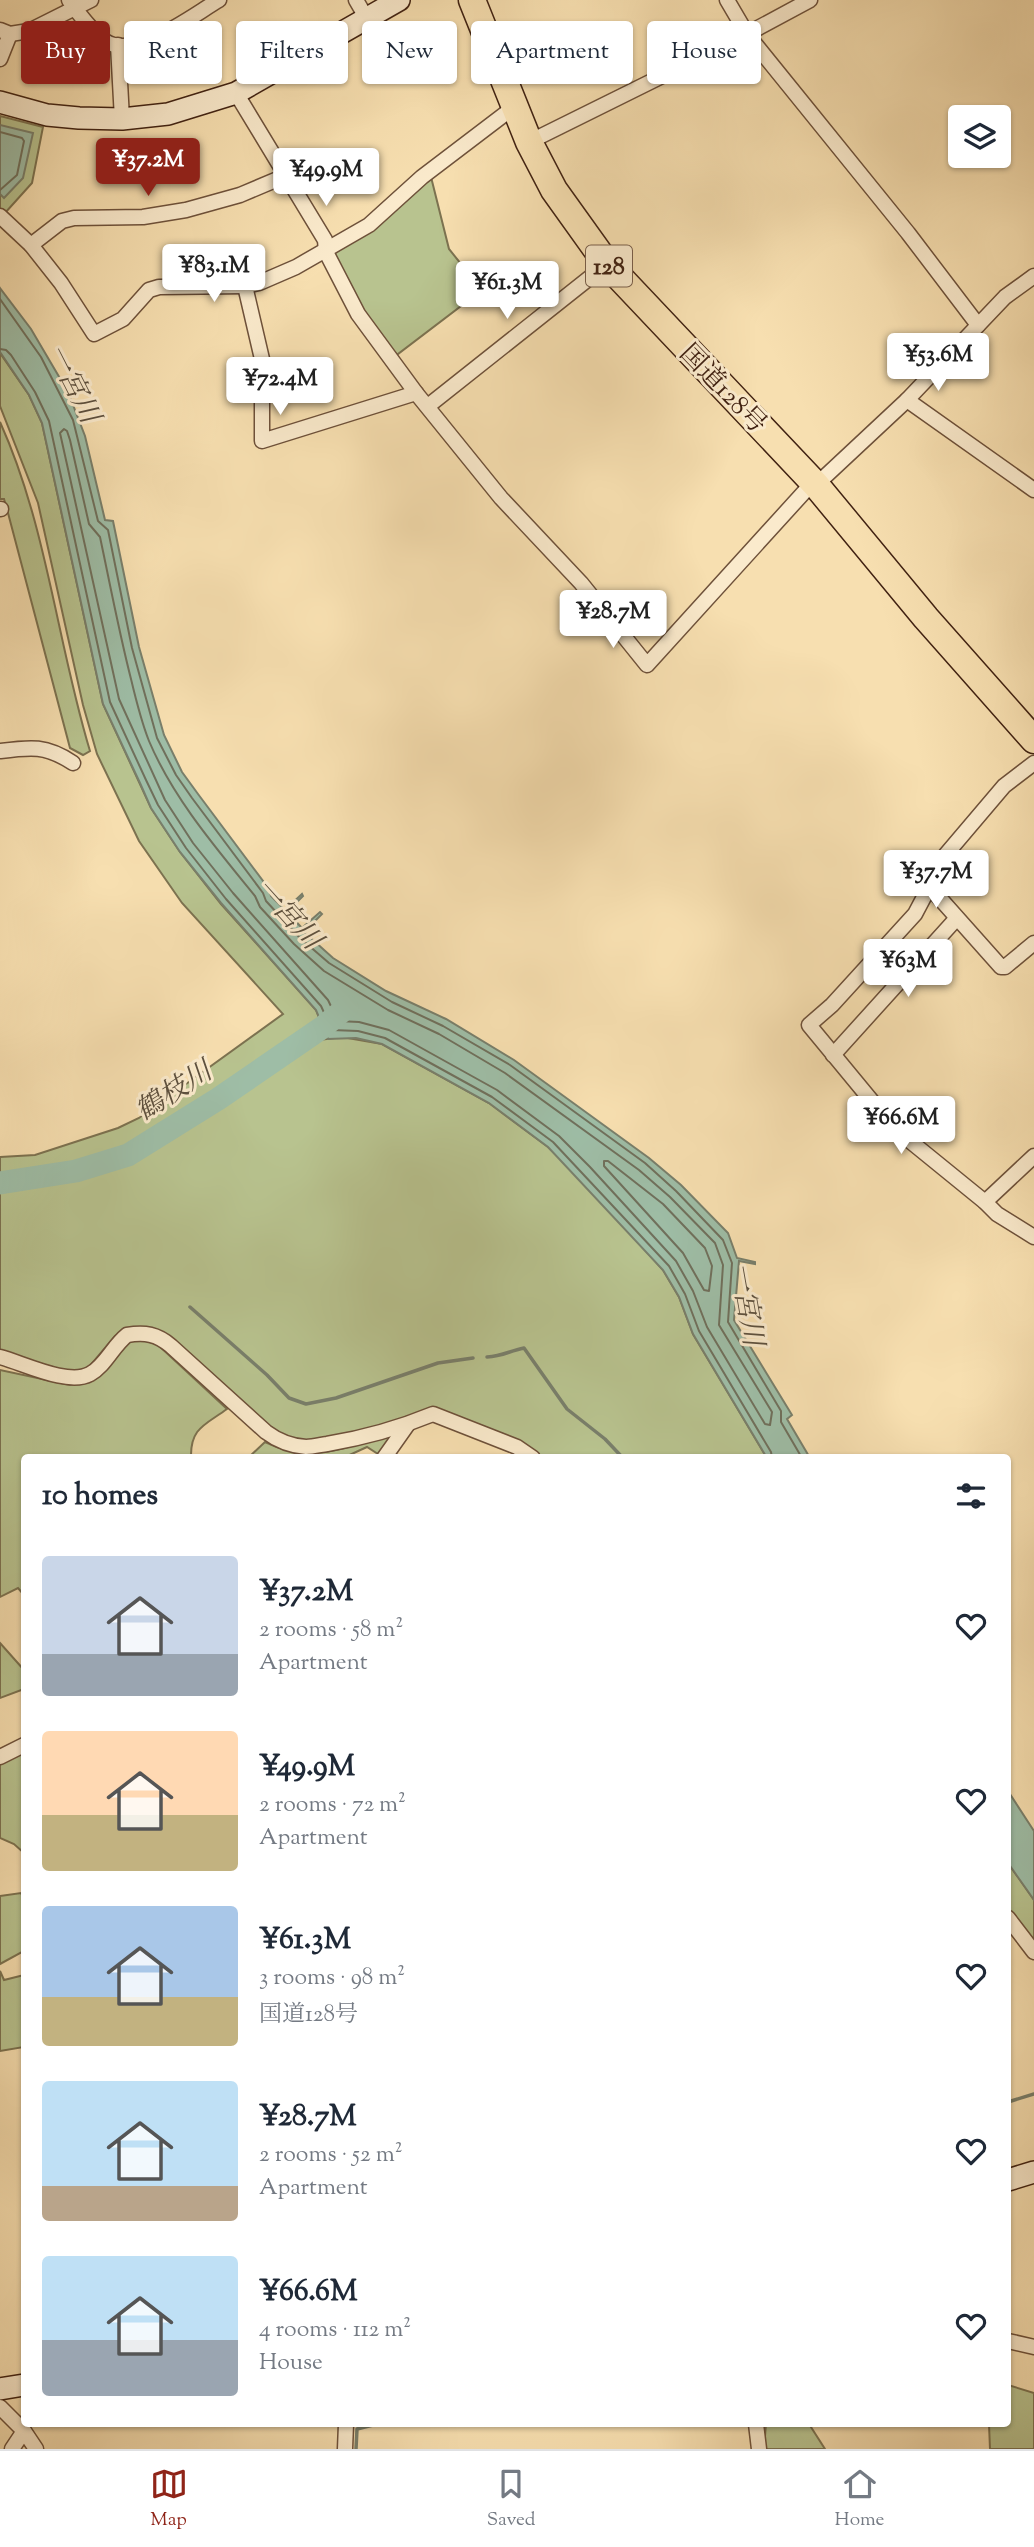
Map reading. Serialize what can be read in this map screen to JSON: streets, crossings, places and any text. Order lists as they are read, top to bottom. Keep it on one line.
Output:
{"streets":{"highway":["128","国道128号"]},"water":["一宮川","鶴枝川"],"page":{"chip":["Buy","Rent","Filters","New","Apartment","House"],"price":["¥37.2M","¥49.9M","¥83.1M","¥61.3M","¥53.6M","¥72.4M","¥28.7M","¥37.7M","¥63M","¥66.6M"],"heading":"10 homes","list":[{"name":"¥37.2M","note":"2 rooms · 58 m² · Apartment"},{"name":"¥49.9M","note":"2 rooms · 72 m² · Apartment"},{"name":"¥61.3M","note":"3 rooms · 98 m² · 国道128号"},{"name":"¥28.7M","note":"2 rooms · 52 m² · Apartment"},{"name":"¥66.6M","note":"4 rooms · 112 m² · House"}],"tabs":["Map","Saved","Home"]}}
